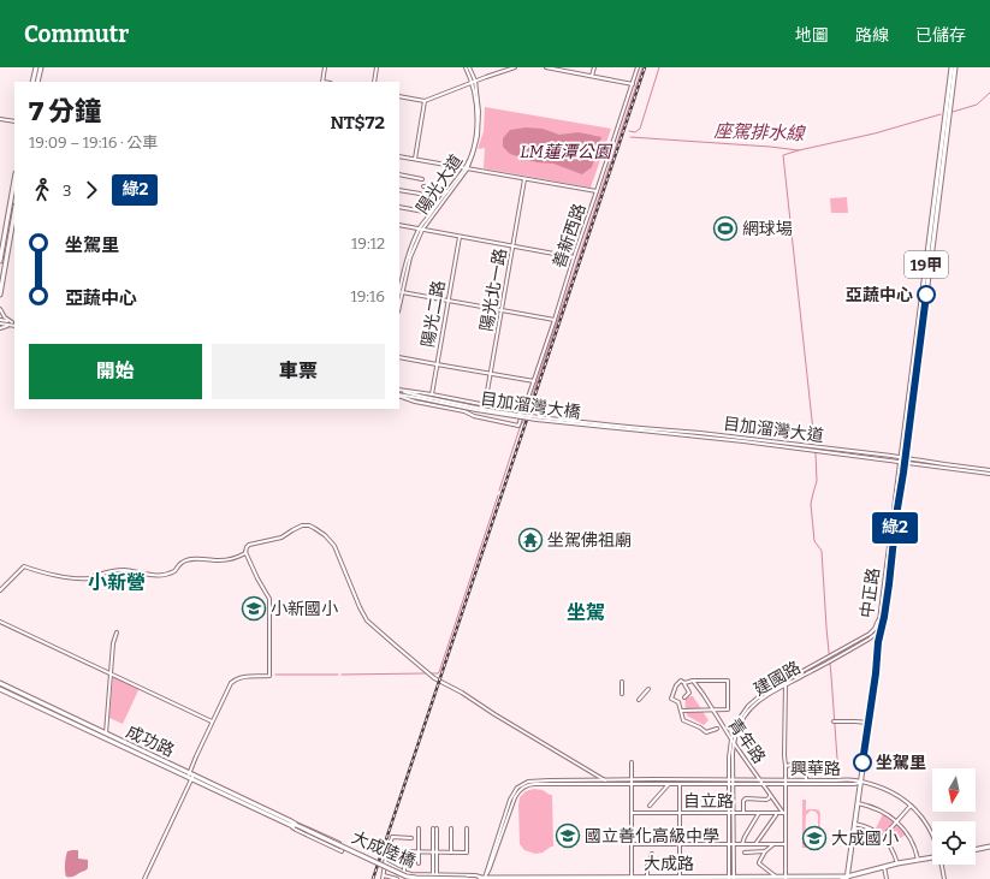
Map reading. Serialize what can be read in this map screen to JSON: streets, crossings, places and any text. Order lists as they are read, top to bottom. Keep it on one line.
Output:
{"streets":{"main road":["19甲","中正路","成功路","大成陸橋","大成路"],"street":["陽光大道","善新西路","陽光北一路","陽光二路","目加溜灣大橋","目加溜灣大道","建國路","青年路","興華路","自立路"]},"crossings":[["19甲","目加溜灣大道"],["19甲","中正路"],["目加溜灣大橋","目加溜灣大道"],["目加溜灣大道","中正路"],["中正路","建國路"],["中正路","興華路"],["中正路","大成路"],["建國路","青年路"],["建國路","興華路"],["建國路","自立路"],["建國路","大成路"],["成功路","大成陸橋"],["青年路","興華路"],["青年路","自立路"],["興華路","大成路"]],"districts":["小新營","坐駕"],"water":["座駕排水線"],"parks":["LM蓮潭公園"],"places":{"sports":["網球場"],"other":["亞蔬中心","坐駕里"],"temple":["坐駕佛祖廟"],"school or university":["小新國小","國立善化高級中學","大成國小"]},"lines":["bus line 綠2"],"north":"bottom","page":{"header":"Commutr","nav":["地圖","路線","已儲存"],"on_map":"綠2","heading":["7 分鐘","19:09 – 19:16 · 公車","NT$72"],"legs":["3","綠2"],"list":[{"name":"坐駕里","value":"19:12"},{"name":"亞蔬中心","value":"19:16"}],"buttons":["開始","車票"]}}
